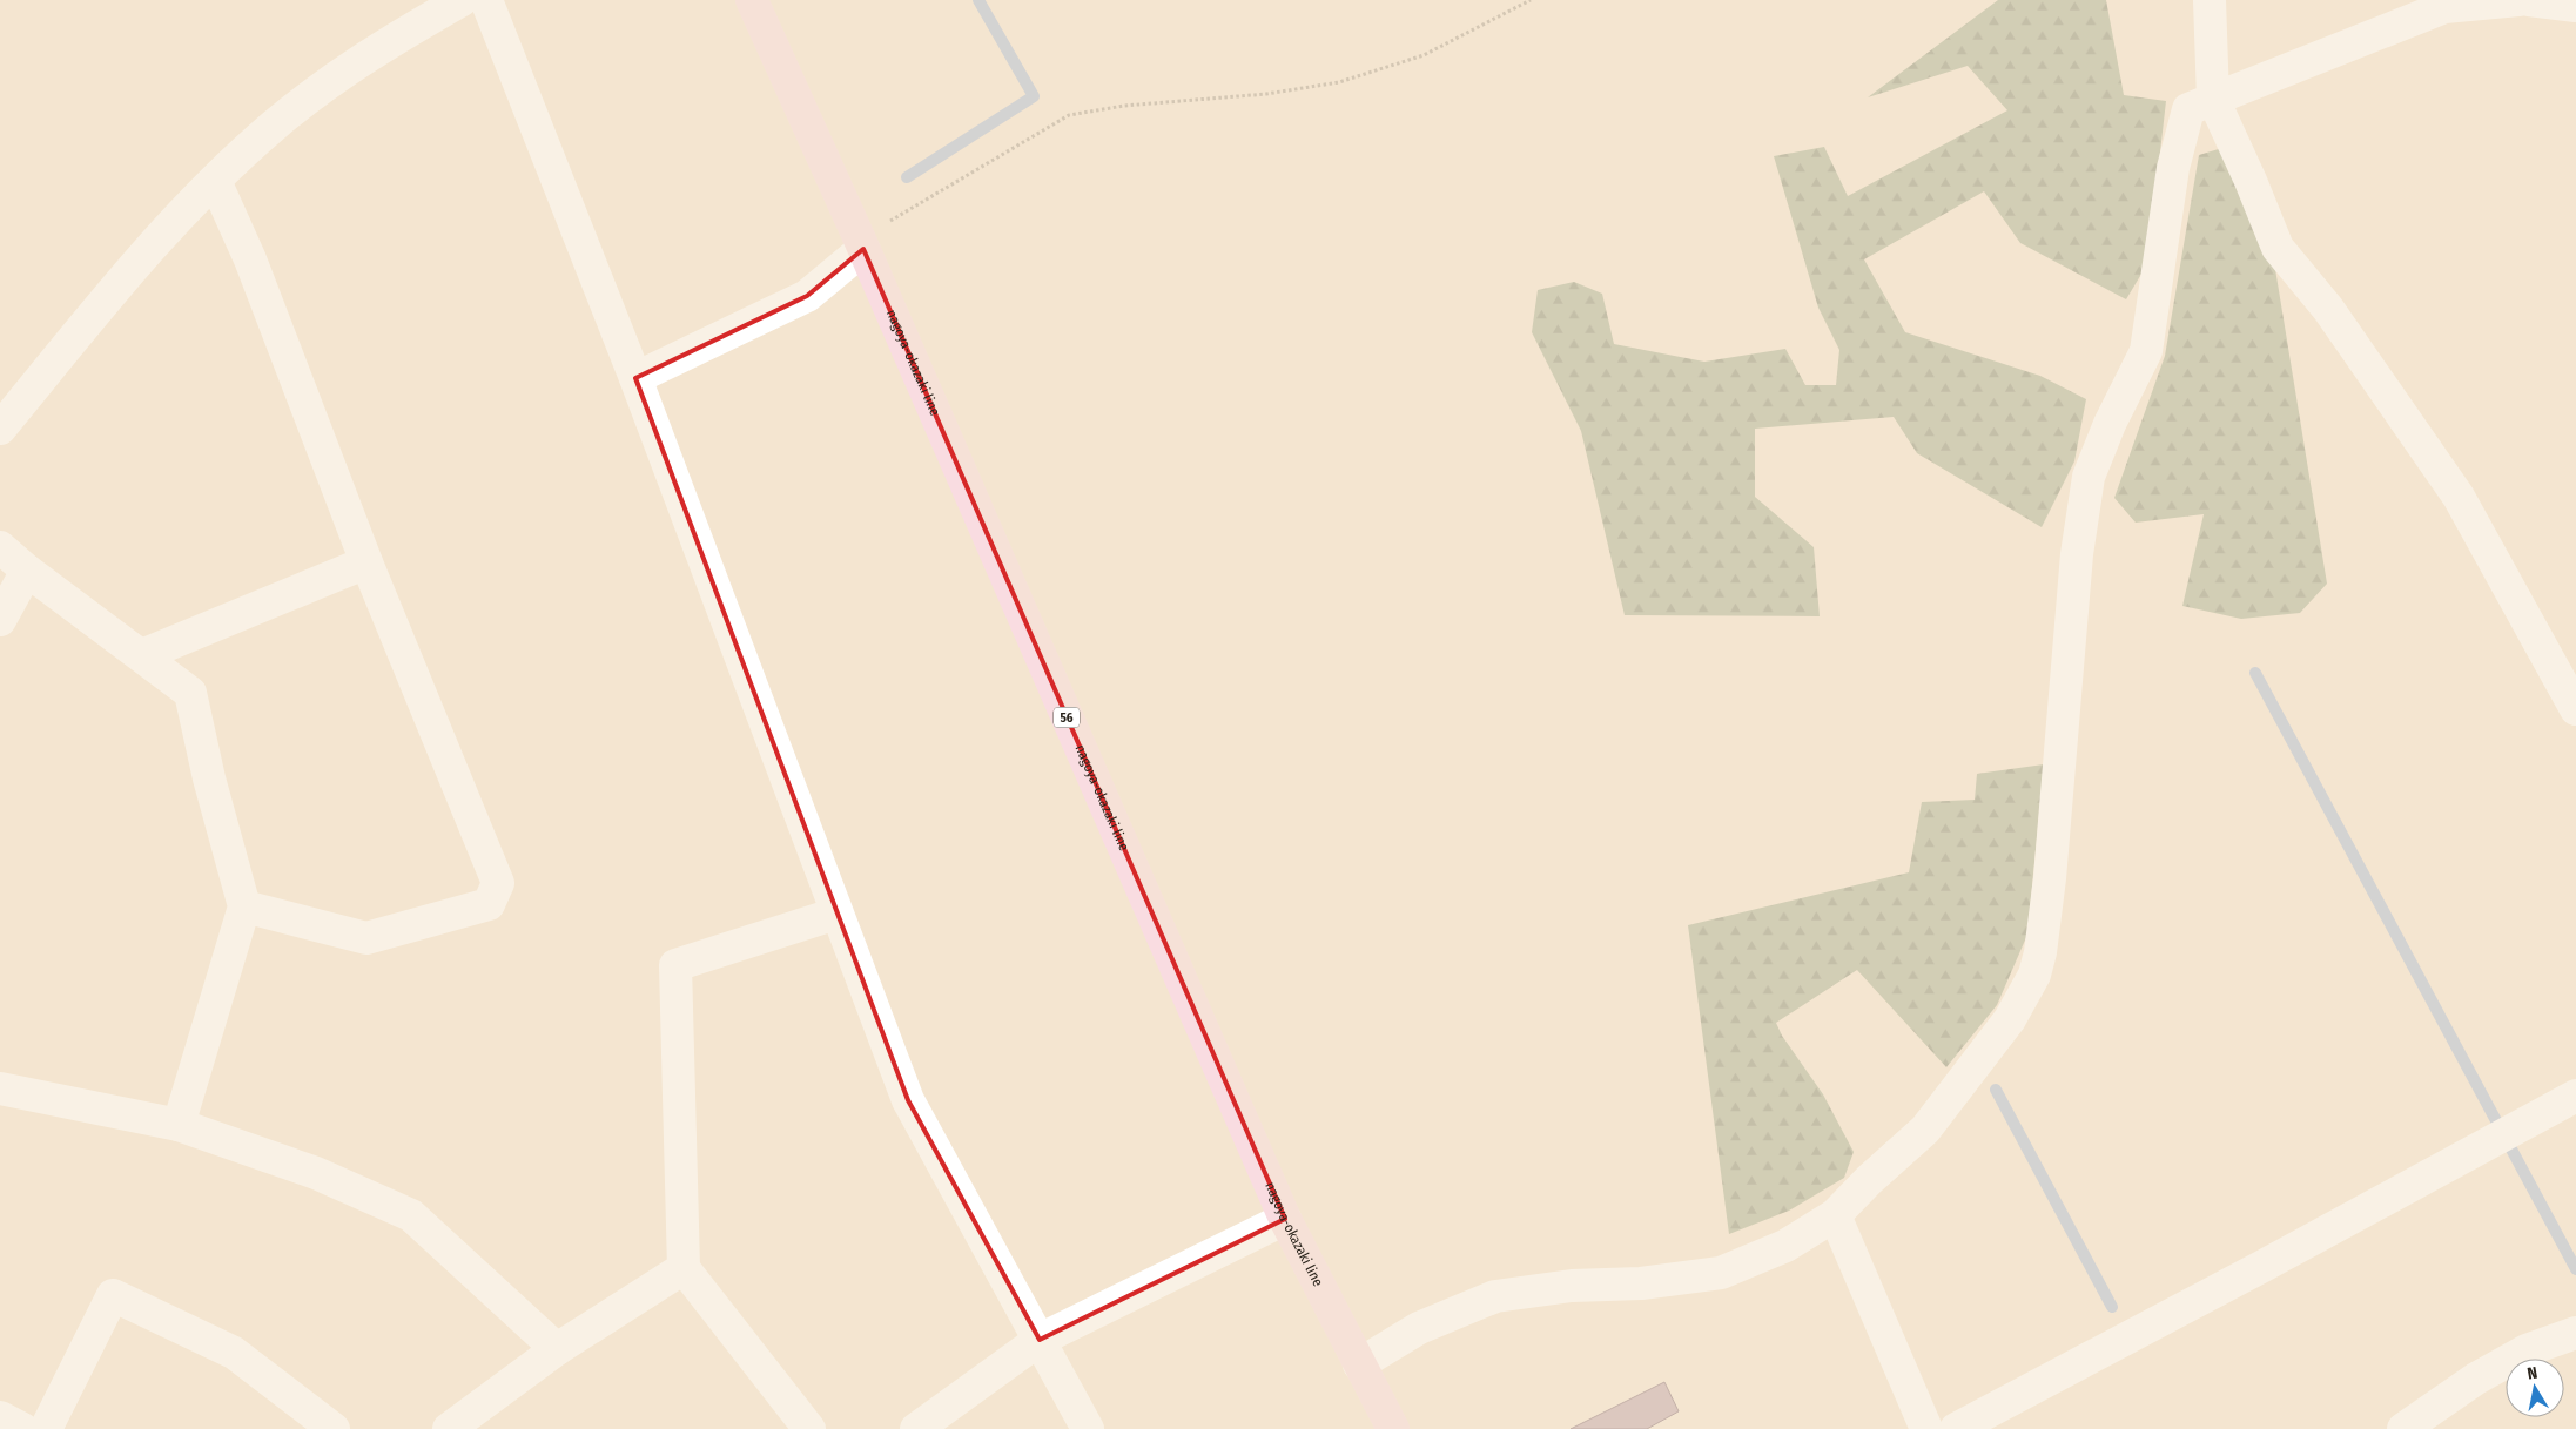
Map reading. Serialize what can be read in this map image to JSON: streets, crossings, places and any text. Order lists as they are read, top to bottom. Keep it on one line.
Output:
{"streets":{"main road":["nagoya-okazaki line","56"]},"north":"top"}
